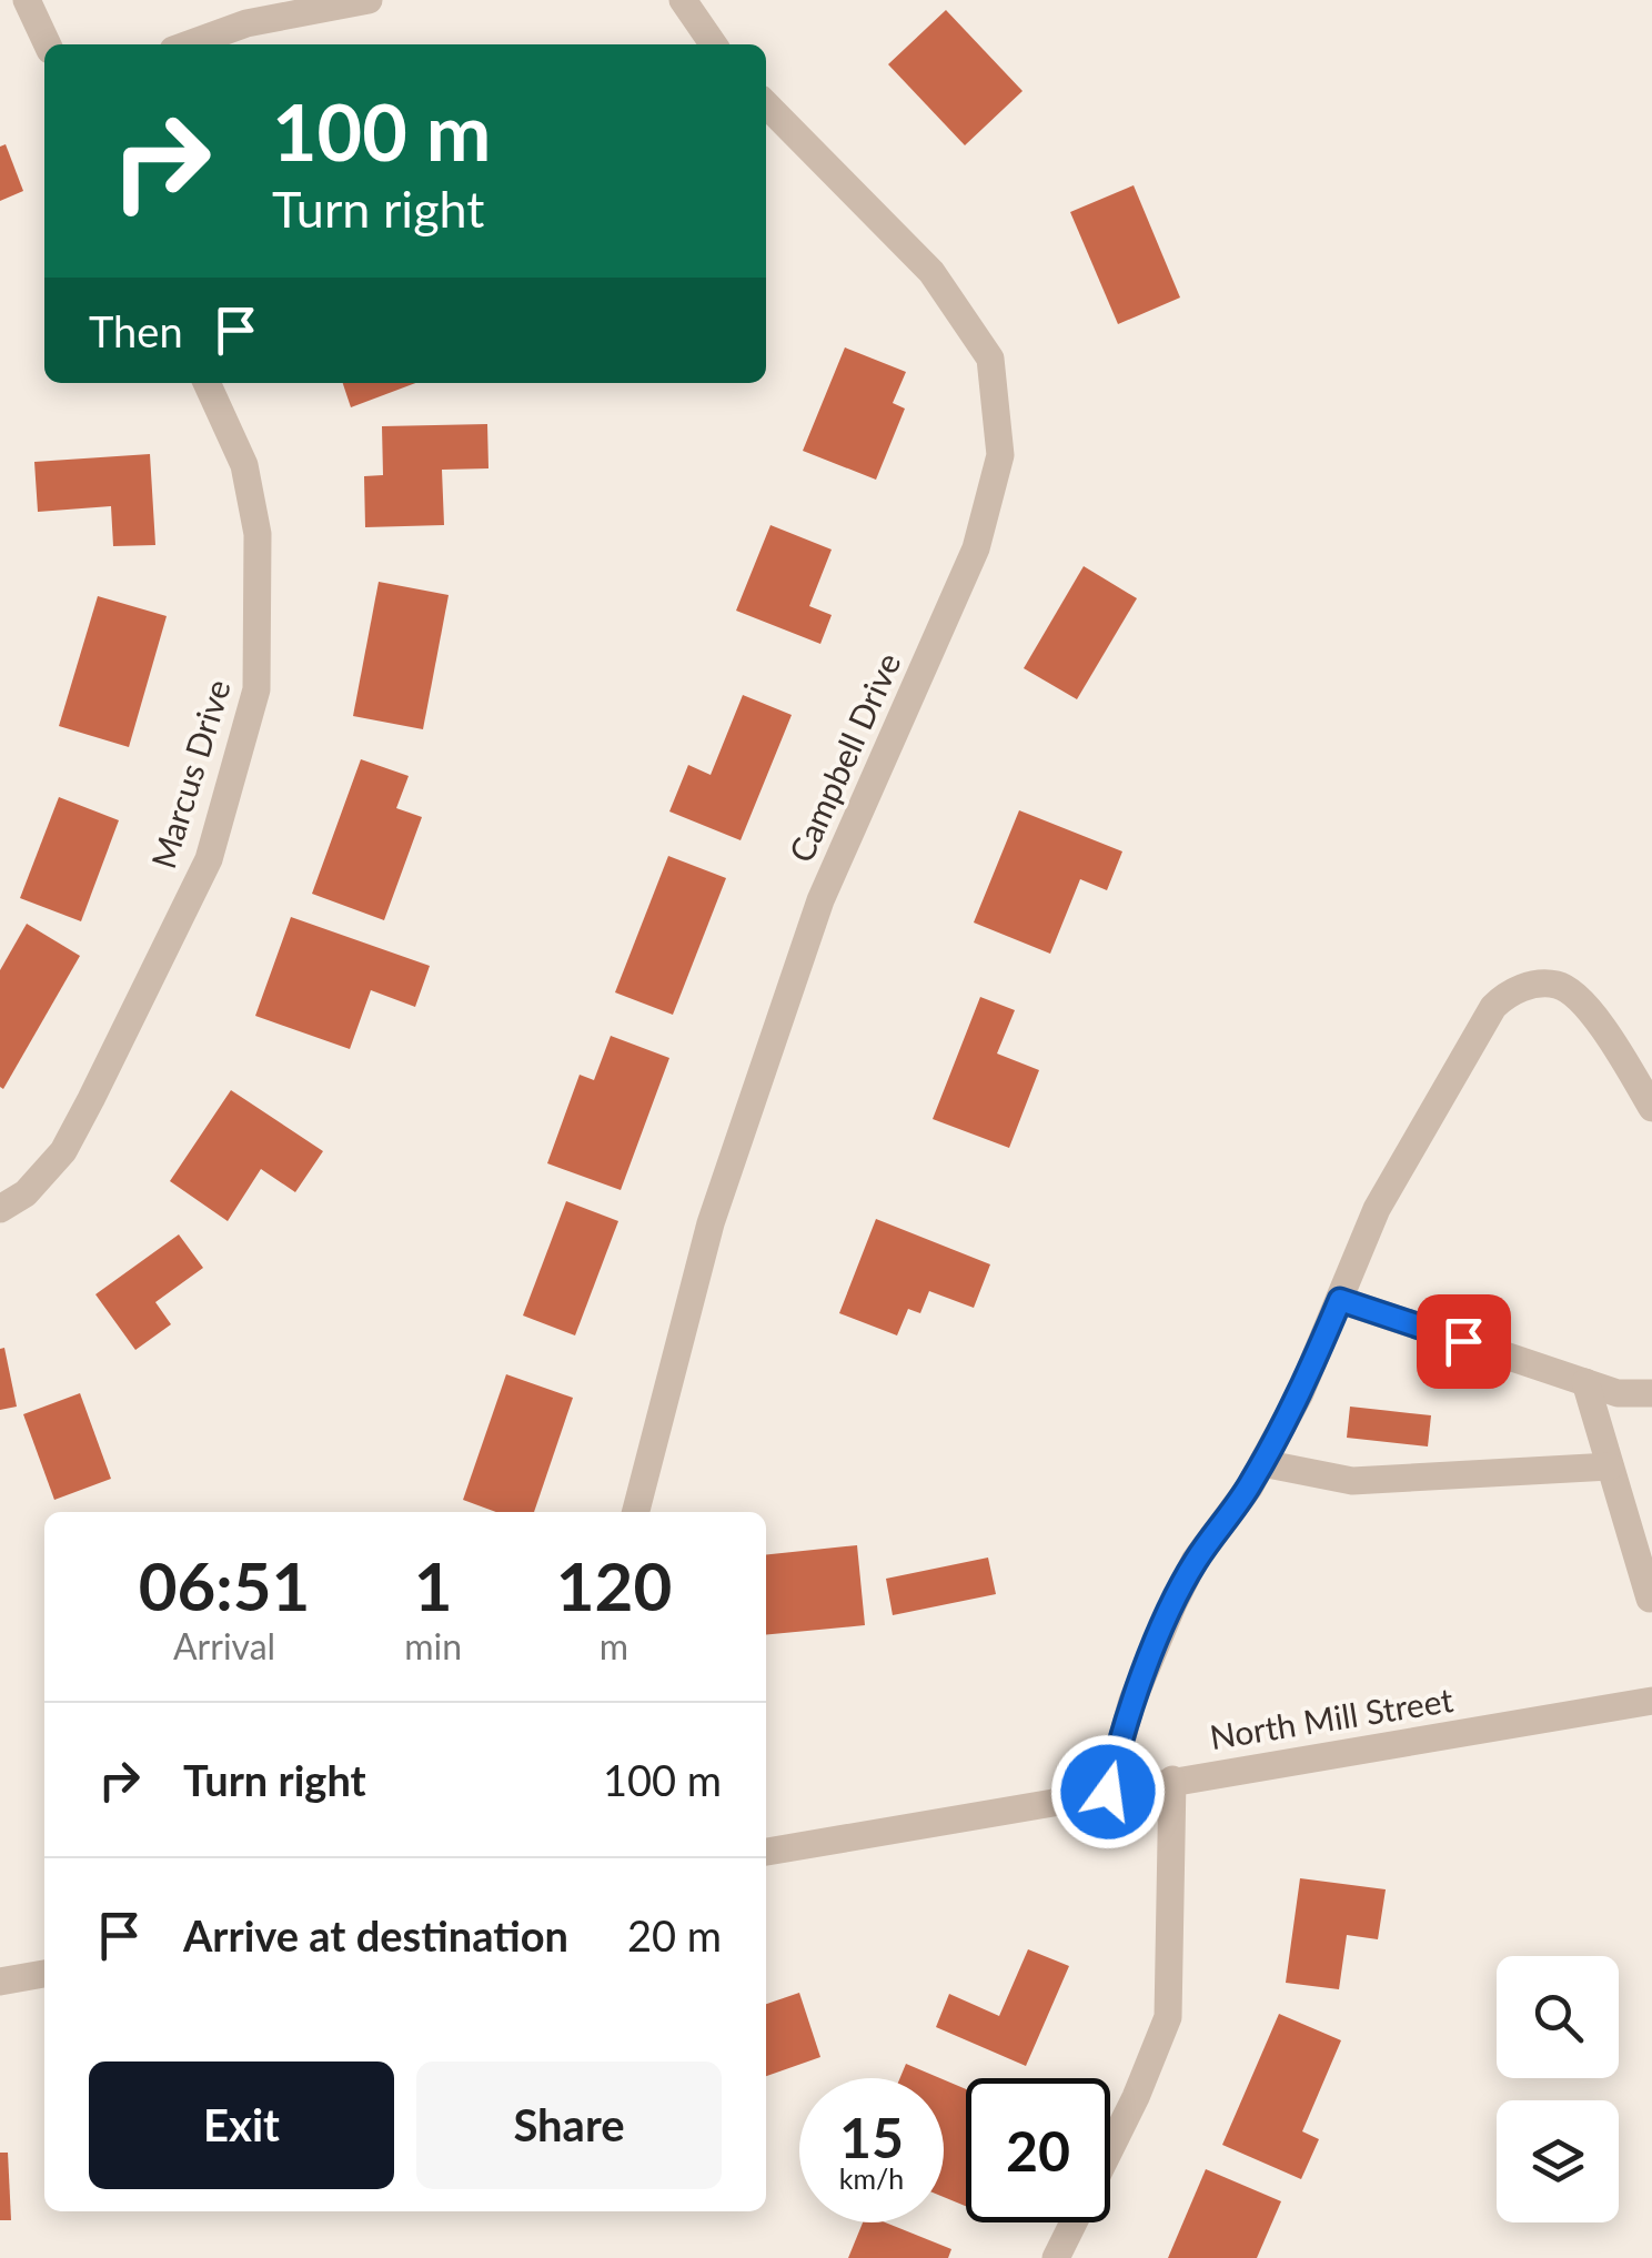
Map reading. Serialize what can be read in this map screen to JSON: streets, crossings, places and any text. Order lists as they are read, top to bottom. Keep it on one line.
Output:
{"streets":{"street":["Campbell Drive","Marcus Drive","North Mill Street"]},"page":{"turn":["100 m","Turn right"],"then":"Then","eta":["06:51","Arrival","1","min","120","m"],"list":[{"name":"Turn right","value":"100 m"},{"name":"Arrive at destination","value":"20 m"}],"buttons":["Exit","Share"],"speed":"15 km/h","limit":"20"}}
